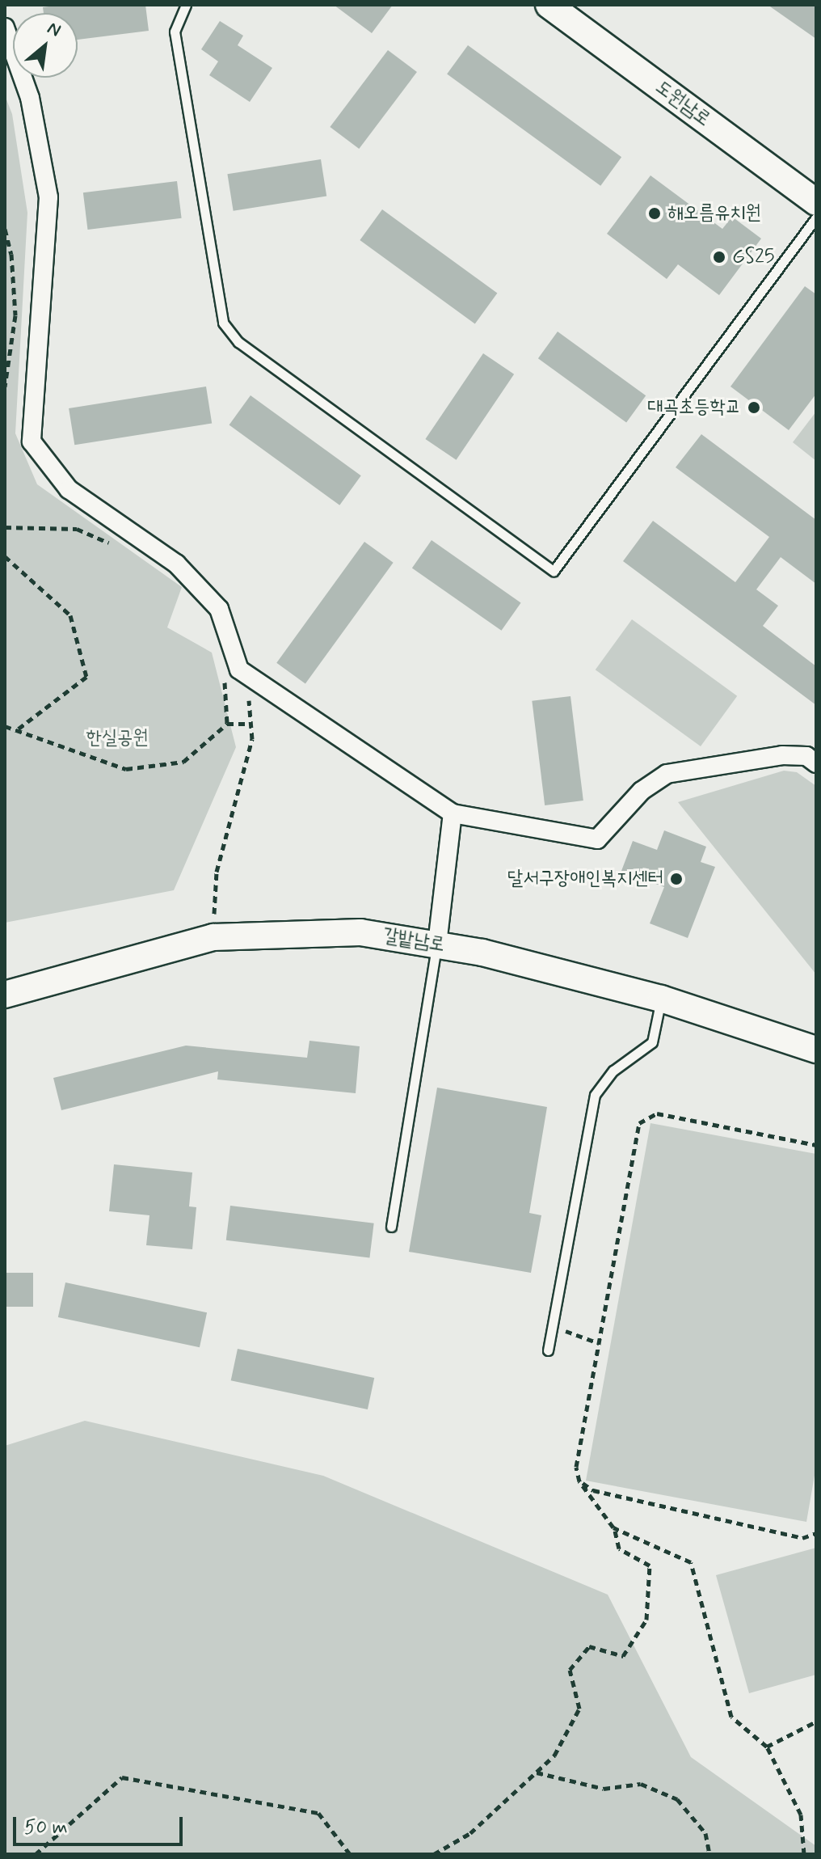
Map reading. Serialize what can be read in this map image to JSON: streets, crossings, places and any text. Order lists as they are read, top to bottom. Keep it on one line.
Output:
{"streets":{"main road":["도원남로","갈밭남로"]},"parks":["한실공원"],"places":["해오름유치원","GS25","대곡초등학교","달서구장애인복지센터"],"scale_bar":"50 m","north":"top right"}
